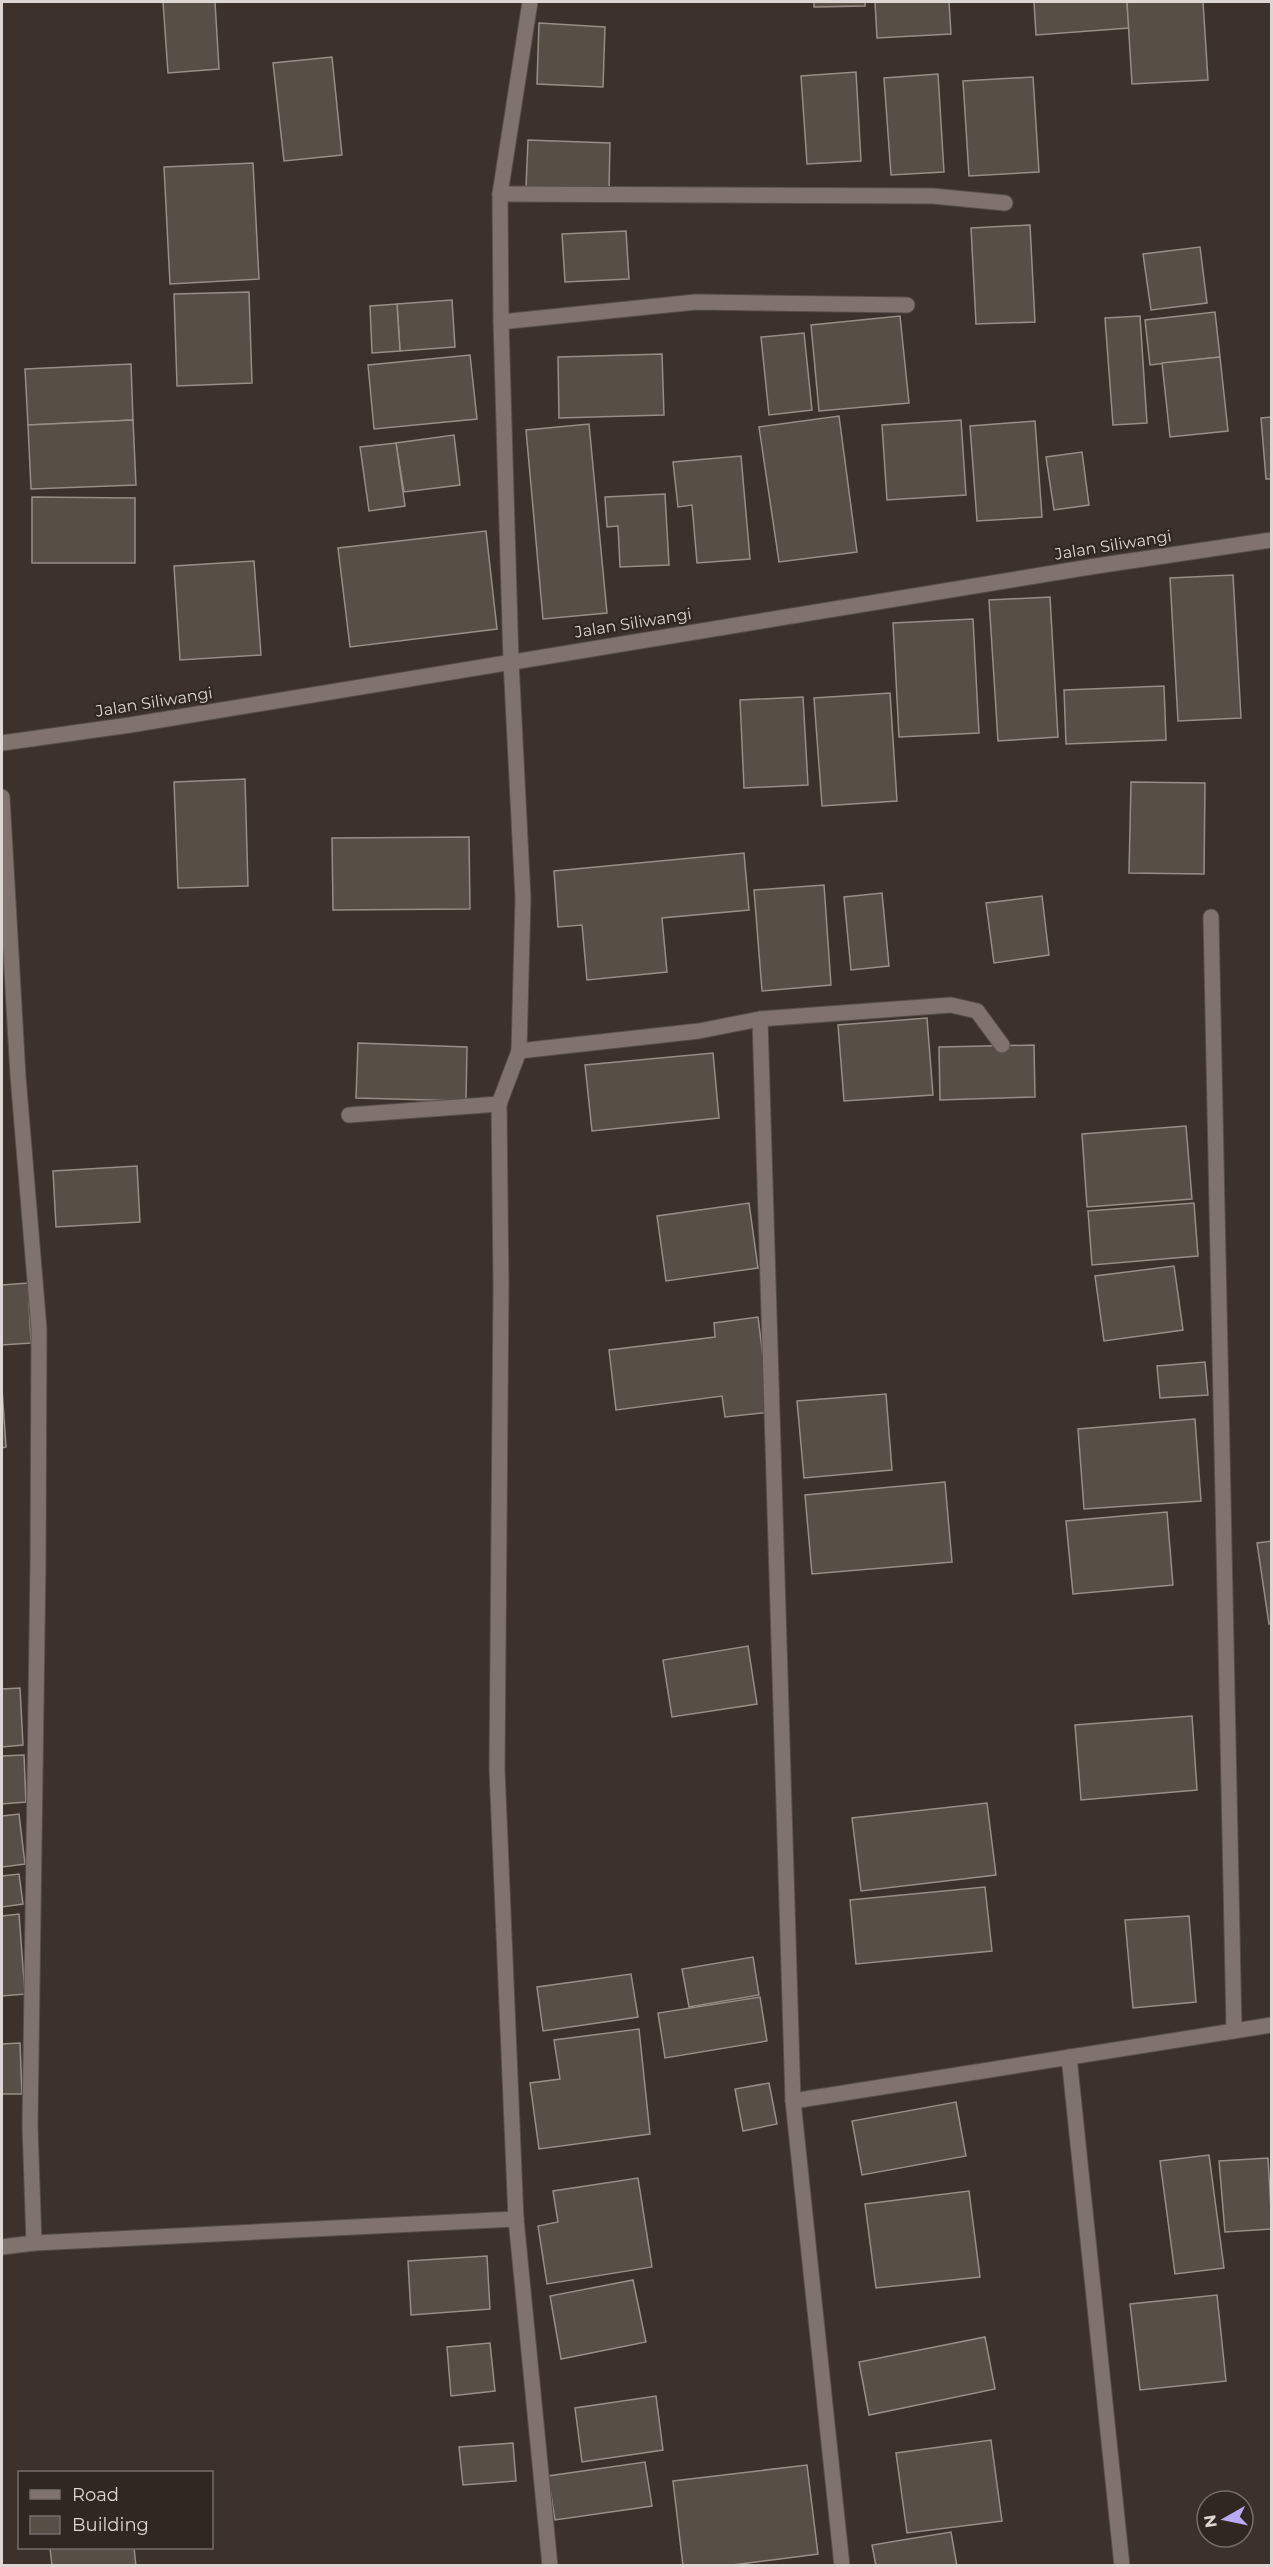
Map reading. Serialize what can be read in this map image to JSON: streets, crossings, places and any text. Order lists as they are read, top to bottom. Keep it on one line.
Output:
{"streets":{"street":["Jalan Siliwangi"]},"legend":["Road","Building"],"north":"left"}
